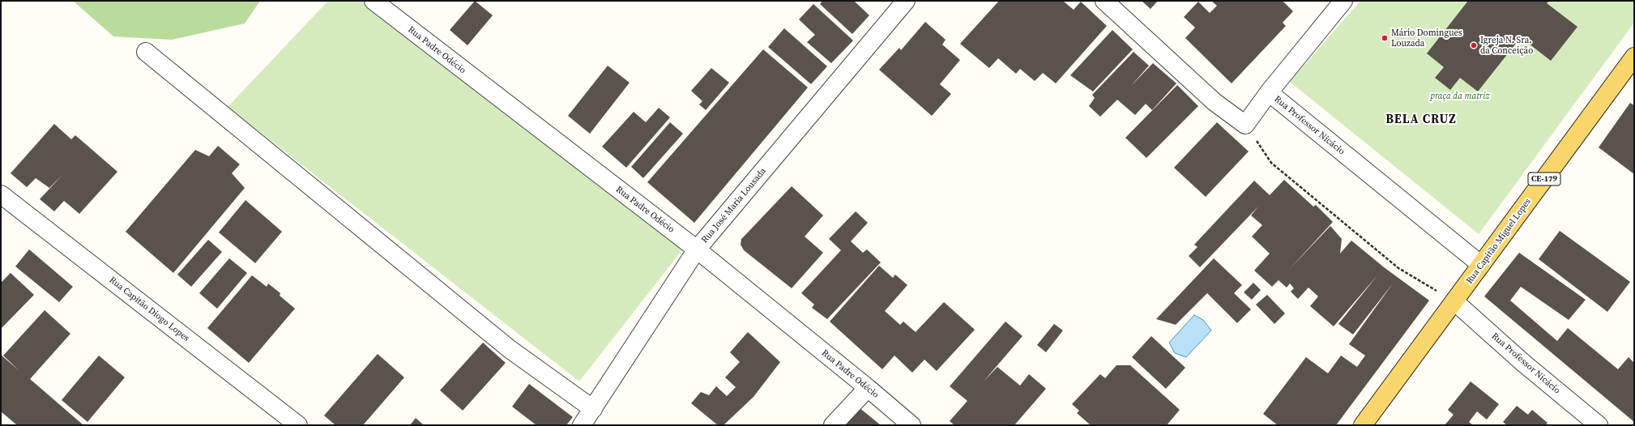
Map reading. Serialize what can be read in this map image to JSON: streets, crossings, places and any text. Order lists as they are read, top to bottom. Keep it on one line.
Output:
{"streets":{"main road":["CE-179","Rua Capitão Miguel Lopes"],"street":["Rua Padre Odécio","Rua Professor Nicácio","Rua José Maria Lousada","Rua Capitão Diogo Lopes"]},"crossings":[["Rua Padre Odécio","Rua José Maria Lousada"],["Rua Professor Nicácio","Rua Capitão Miguel Lopes"]],"districts":["BELA CRUZ"],"parks":["praça da matriz"],"places":["Mário Domingues Louzada","Igreja N. Sra. da Conceição"]}
